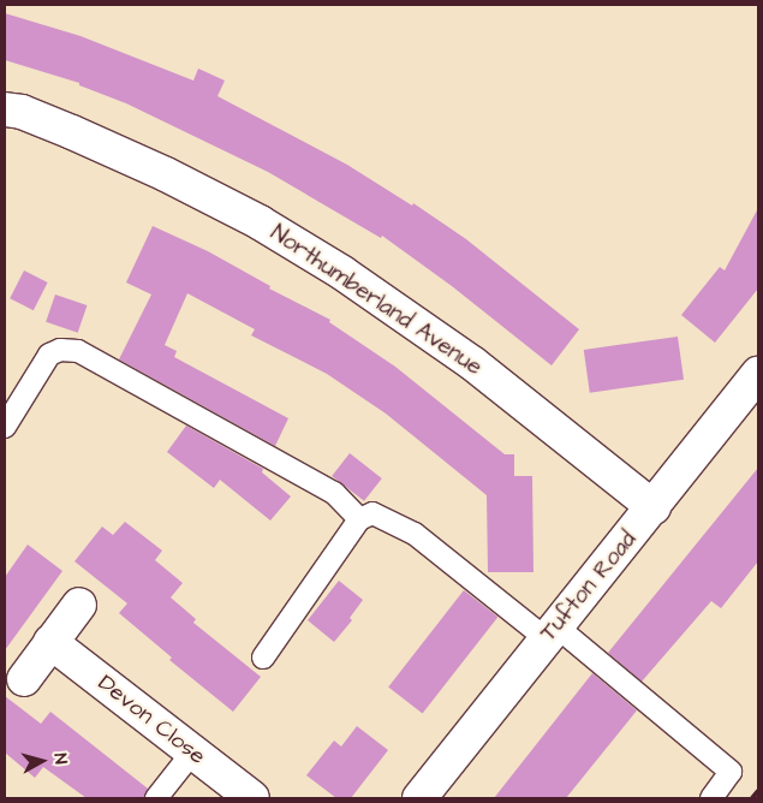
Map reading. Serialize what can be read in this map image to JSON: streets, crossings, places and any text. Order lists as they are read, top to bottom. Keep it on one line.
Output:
{"streets":{"street":["Northumberland Avenue","Tufton Road","Devon Close"]},"crossings":[["Northumberland Avenue","Tufton Road"]],"north":"right"}
